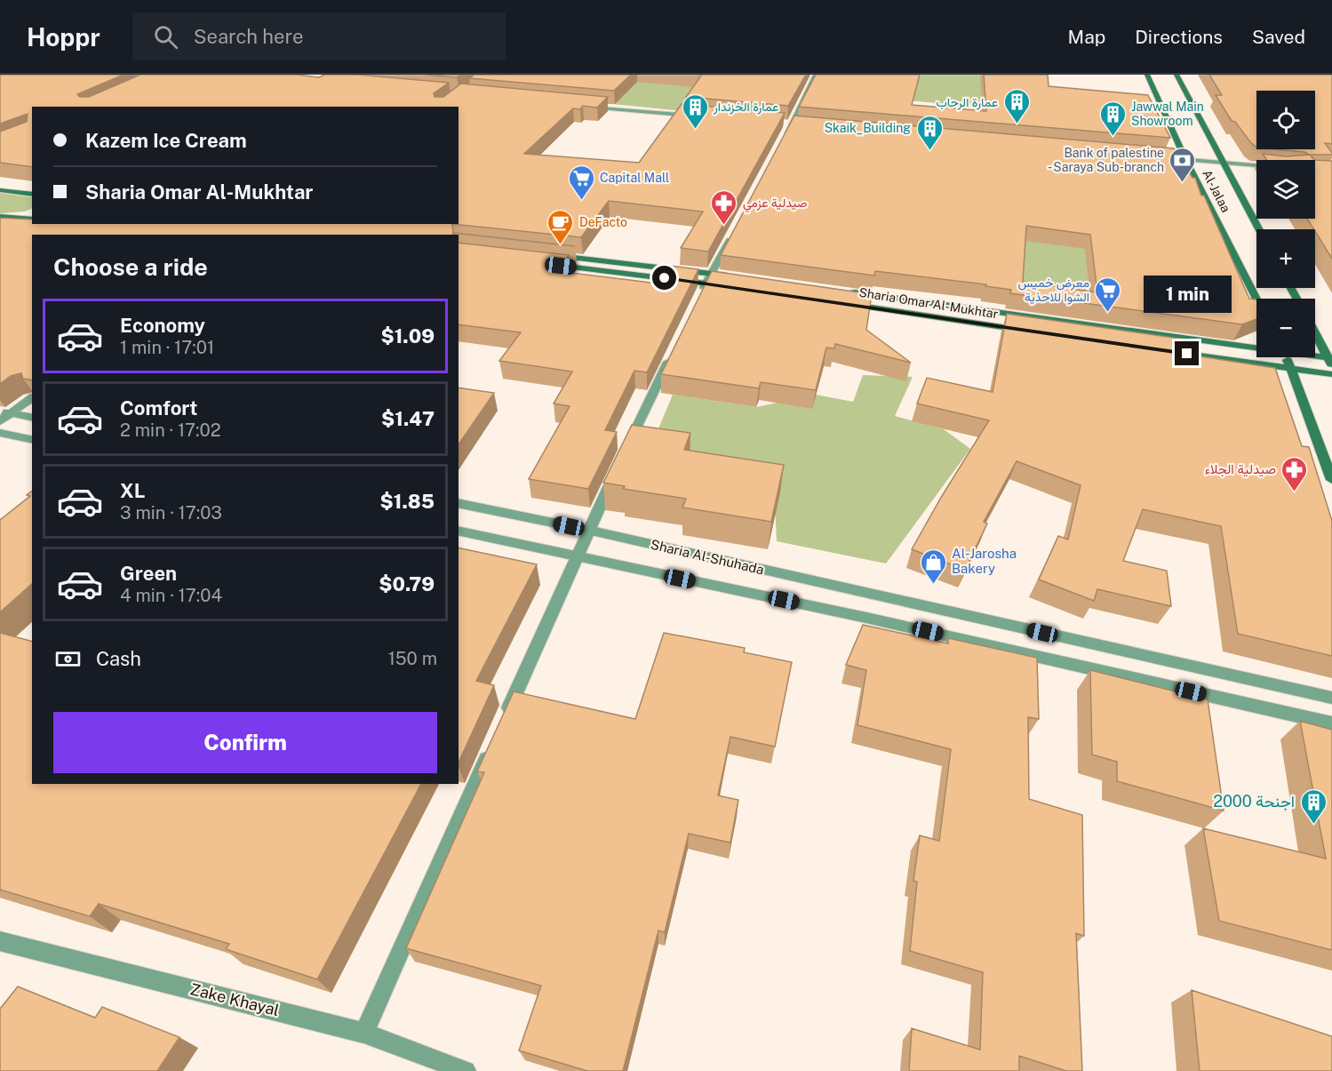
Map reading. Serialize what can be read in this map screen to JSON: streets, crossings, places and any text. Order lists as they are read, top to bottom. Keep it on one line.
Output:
{"streets":{"main road":["Al-Jalaa","Sharia Omar Al-Mukhtar"],"street":["Sharia Al-Shuhada","Zake Khayal"]},"places":{"building":["عمارة الرحاب","عمارة الخزندار","Jawwal Main Showroom","Skaik_Building","اجنحة 2000"],"bank":["Bank of palestine - Saraya Sub-branch"],"supermarket":["Capital Mall","معرض خميس الشوا للاحذية"],"pharmacy":["صيدلية عزمي","صيدلية الجلاء"],"cafe":["DeFacto"],"shop":["Al-Jarosha Bakery"]},"page":{"header":"Hoppr","search":"Search here","nav":["Map","Directions","Saved"],"map_buttons":["+","−"],"banner":["Kazem Ice Cream","Sharia Omar Al-Mukhtar"],"heading":"Choose a ride","bubble":"1 min","list":[{"name":"Economy","note":"1 min · 17:01","value":"$1.09"},{"name":"Comfort","note":"2 min · 17:02","value":"$1.47"},{"name":"XL","note":"3 min · 17:03","value":"$1.85"},{"name":"Green","note":"4 min · 17:04","value":"$0.79"}],"pay":["Cash","150 m"],"buttons":"Confirm"}}
